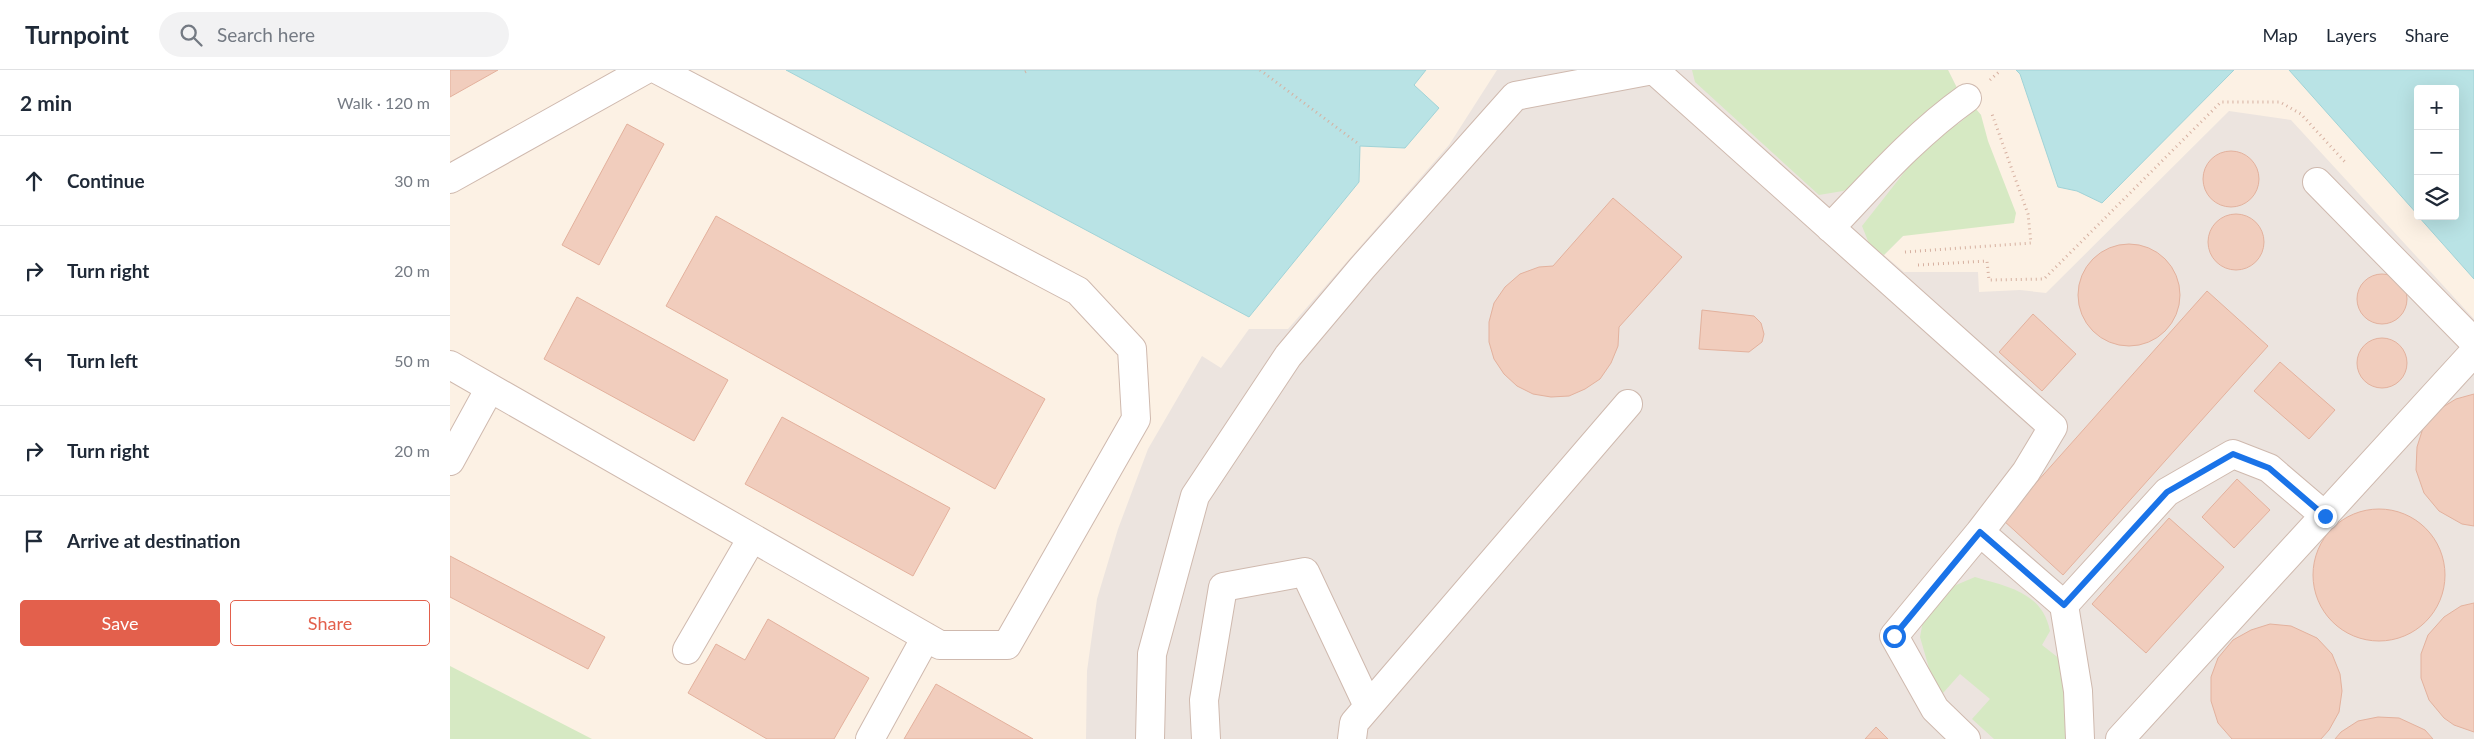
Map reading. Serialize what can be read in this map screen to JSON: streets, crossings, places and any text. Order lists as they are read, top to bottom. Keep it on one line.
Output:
{"page":{"header":"Turnpoint","search":"Search here","nav":["Map","Layers","Share"],"heading":["2 min","Walk · 120 m"],"map_buttons":["+","−"],"list":[["Continue","30 m"],["Turn right","20 m"],["Turn left","50 m"],["Turn right","20 m"],"Arrive at destination"],"buttons":["Save","Share"]}}
